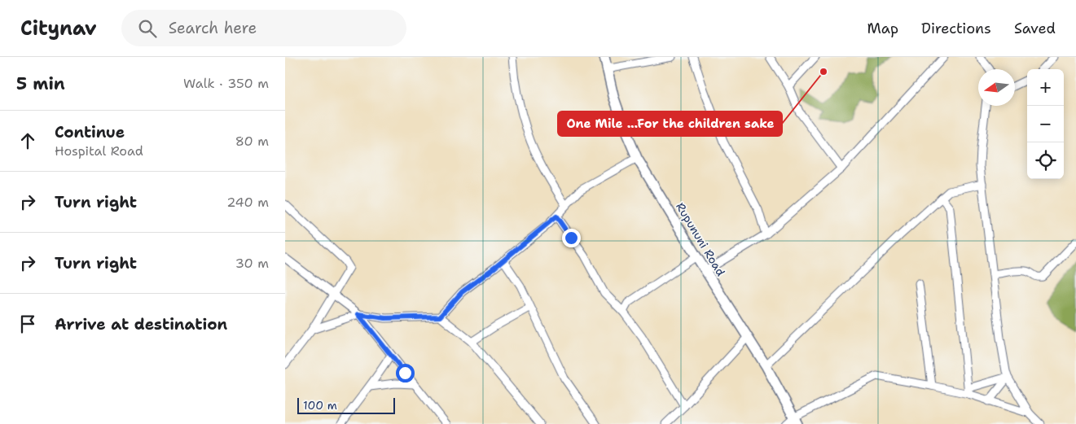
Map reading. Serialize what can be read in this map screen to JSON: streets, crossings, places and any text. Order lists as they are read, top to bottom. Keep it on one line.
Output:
{"streets":{"main road":["Rupununi Road"]},"places":["One Mile ...For the children sake"],"scale_bar":"100 m","north":"left","page":{"header":"Citynav","search":"Search here","nav":["Map","Directions","Saved"],"heading":["5 min","Walk · 350 m"],"map_buttons":["+","−"],"list":[["Continue","Hospital Road","80 m"],["Turn right","240 m"],["Turn right","30 m"],"Arrive at destination"],"scale":"100 m"}}
